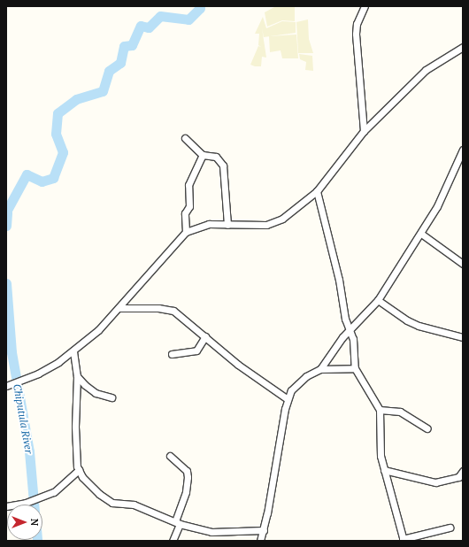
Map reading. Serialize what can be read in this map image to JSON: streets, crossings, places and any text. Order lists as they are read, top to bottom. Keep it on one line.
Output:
{"water":["Chiputula River"],"north":"right"}
